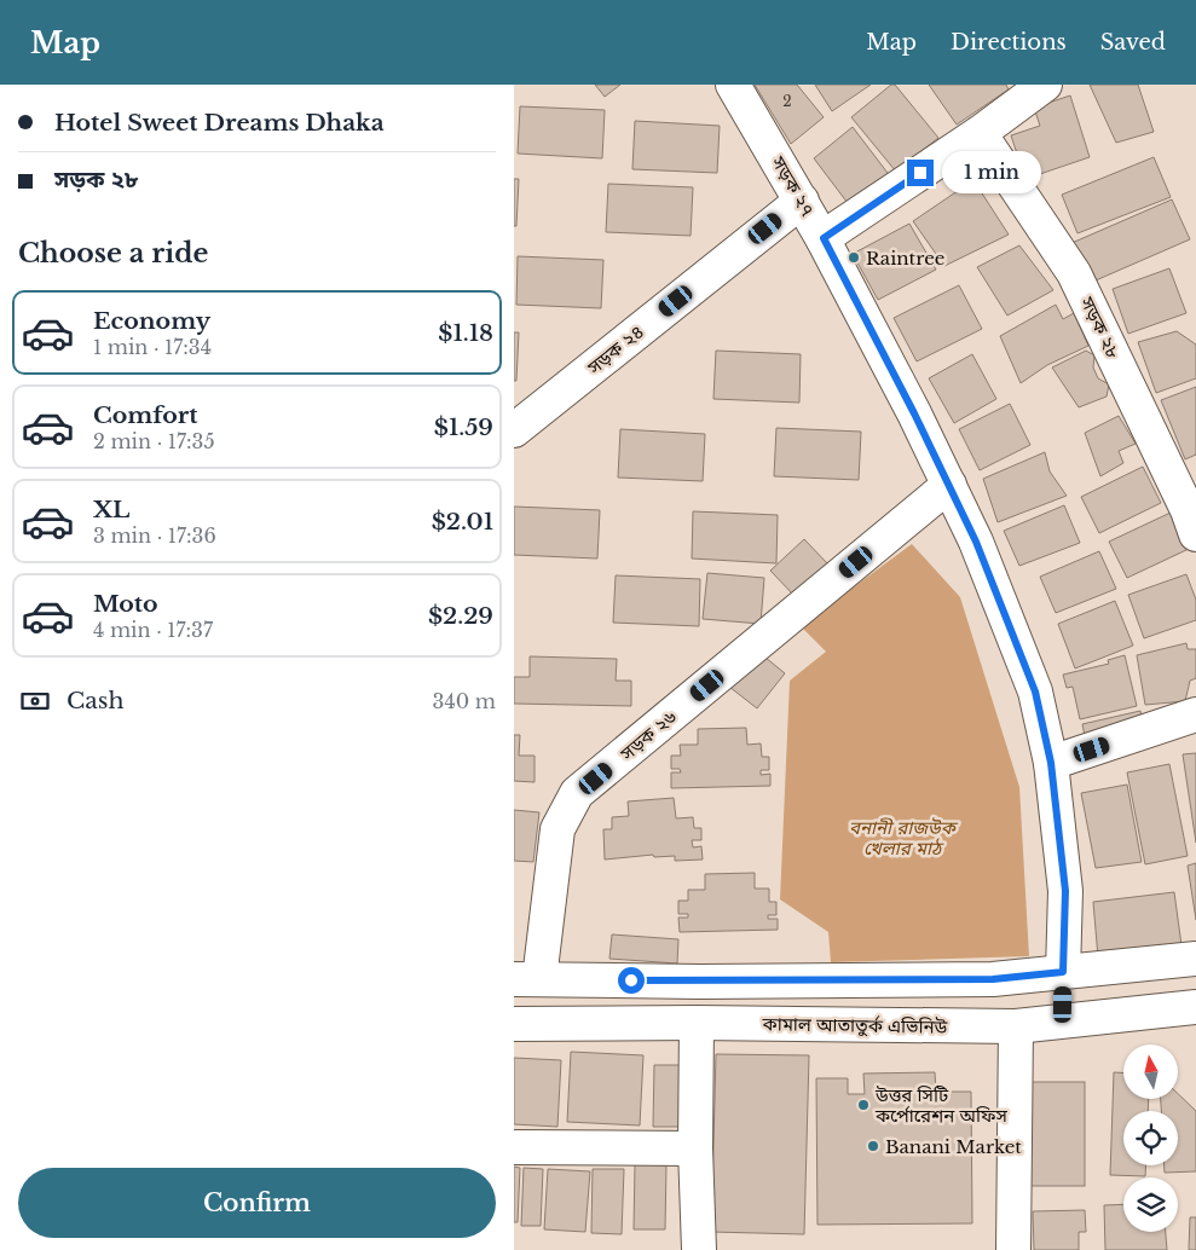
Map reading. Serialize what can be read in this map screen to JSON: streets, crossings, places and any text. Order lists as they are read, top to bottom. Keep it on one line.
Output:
{"streets":{"street":["সড়ক ২৭","সড়ক ২৮","সড়ক ২৪","সড়ক ২৬","কামাল আতাতুর্ক এভিনিউ"]},"crossings":[["সড়ক ২৭","সড়ক ২৪"],["সড়ক ২৭","সড়ক ২৬"],["সড়ক ২৭","কামাল আতাতুর্ক এভিনিউ"]],"parks":["বনানী রাজউক খেলার মাঠ"],"places":["Raintree","উত্তর সিটি কর্পোরেশন অফিস","Banani Market"],"house_numbers":["2"],"north":"top","page":{"header":"Map","nav":["Map","Directions","Saved"],"banner":["Hotel Sweet Dreams Dhaka","সড়ক ২৮"],"bubble":"1 min","heading":"Choose a ride","list":[{"name":"Economy","note":"1 min · 17:34","value":"$1.18"},{"name":"Comfort","note":"2 min · 17:35","value":"$1.59"},{"name":"XL","note":"3 min · 17:36","value":"$2.01"},{"name":"Moto","note":"4 min · 17:37","value":"$2.29"}],"pay":["Cash","340 m"],"buttons":"Confirm"}}
